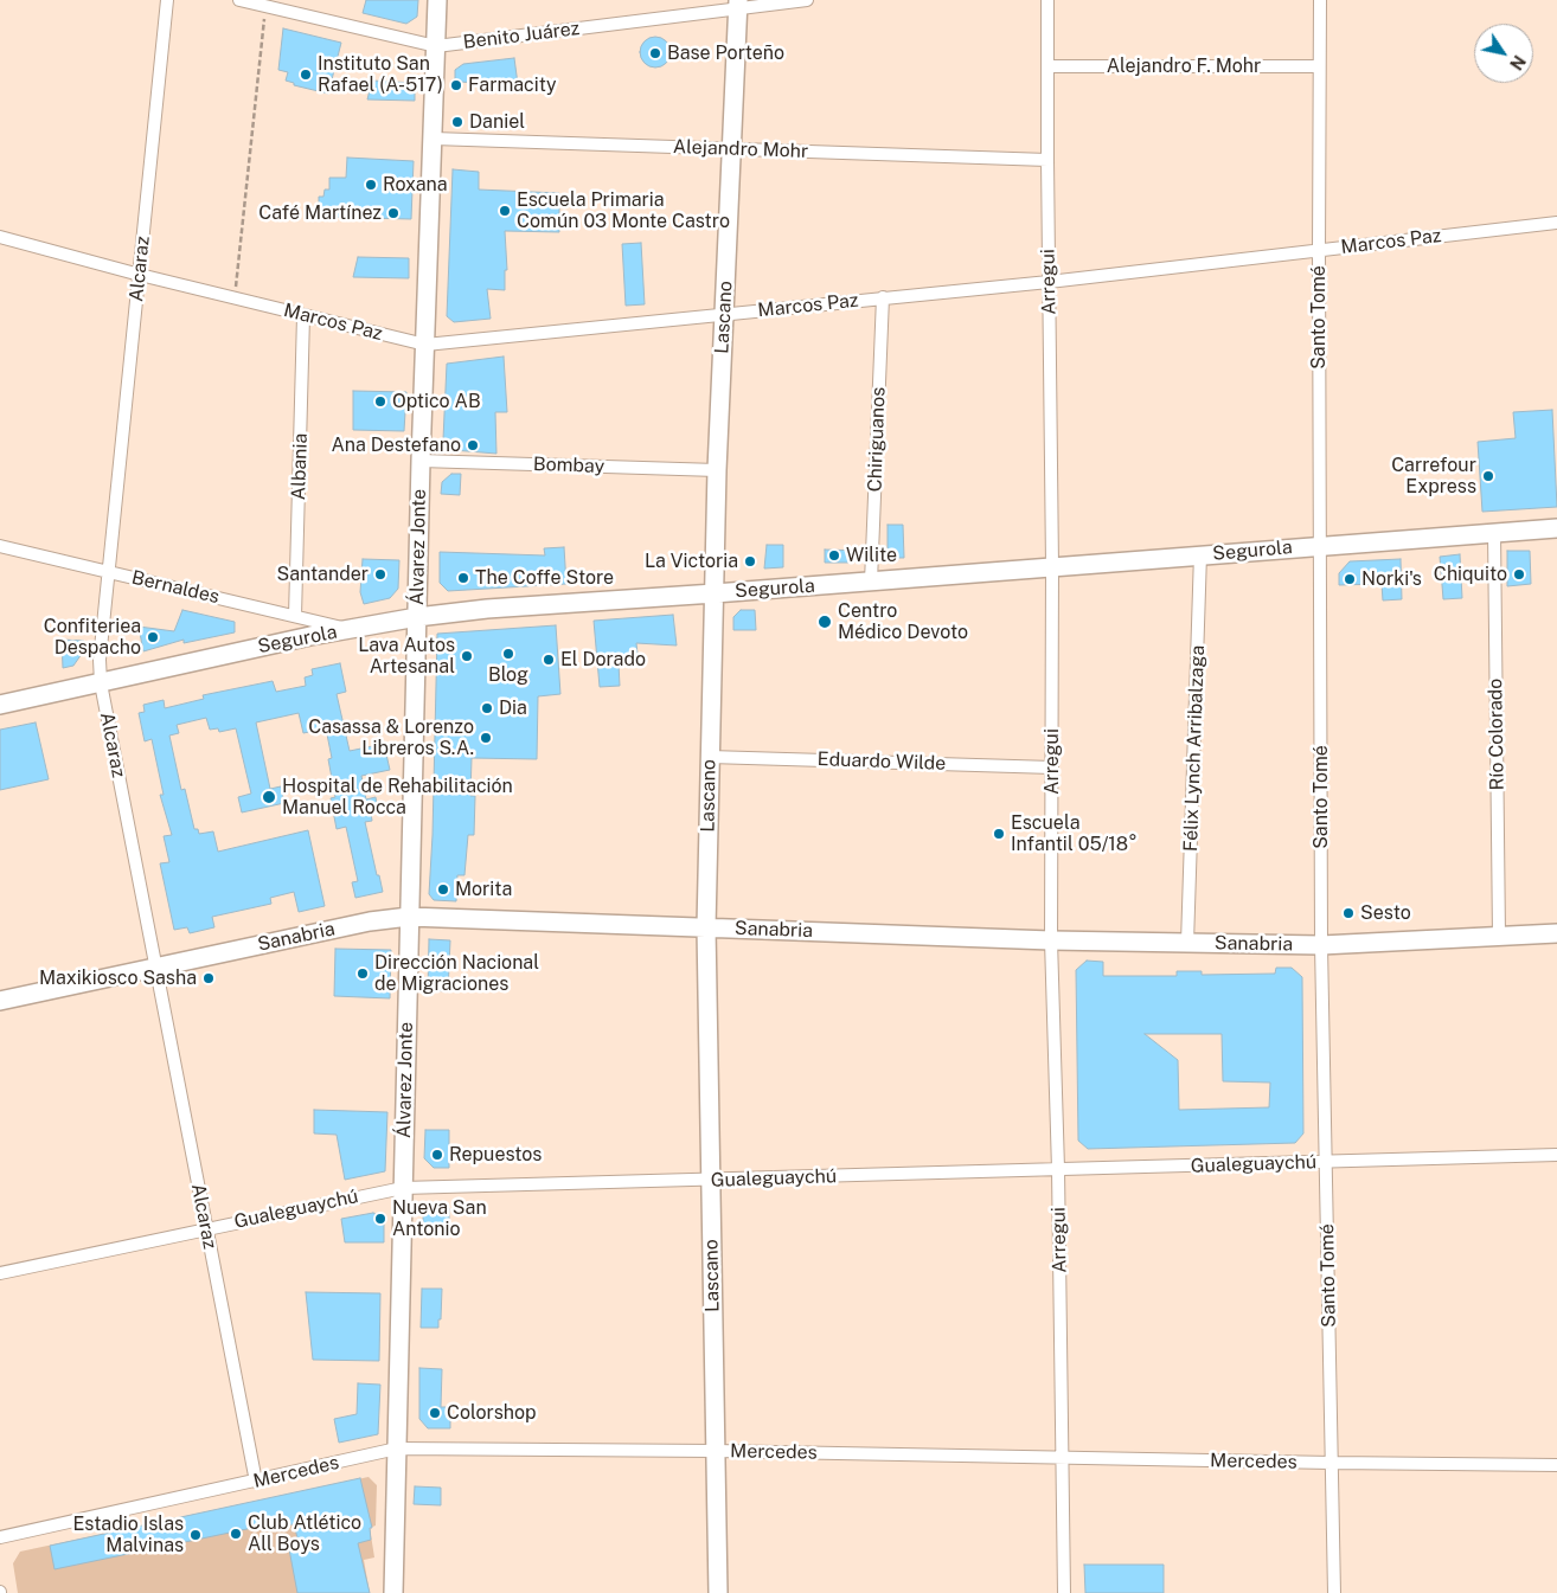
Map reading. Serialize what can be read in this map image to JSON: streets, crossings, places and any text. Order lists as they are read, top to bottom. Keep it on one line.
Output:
{"streets":{"street":["Benito Juárez","Alejandro F. Mohr","Alejandro Mohr","Marcos Paz","Alcaraz","Arregui","Lascano","Santo Tomé","Chiriguanos","Bombay","Albania","Álvarez Jonte","Segurola","Bernaldes","Río Colorado","Félix Lynch Arribalzaga","Eduardo Wilde","Sanabria","Gualeguaychú","Mercedes"]},"crossings":[["Benito Juárez","Lascano"],["Benito Juárez","Álvarez Jonte"],["Alejandro F. Mohr","Arregui"],["Alejandro F. Mohr","Santo Tomé"],["Alejandro Mohr","Arregui"],["Alejandro Mohr","Lascano"],["Alejandro Mohr","Álvarez Jonte"],["Marcos Paz","Alcaraz"],["Marcos Paz","Arregui"],["Marcos Paz","Lascano"],["Marcos Paz","Santo Tomé"],["Marcos Paz","Chiriguanos"],["Marcos Paz","Albania"],["Marcos Paz","Álvarez Jonte"],["Alcaraz","Segurola"],["Alcaraz","Bernaldes"],["Alcaraz","Sanabria"],["Alcaraz","Gualeguaychú"],["Alcaraz","Mercedes"],["Arregui","Segurola"],["Arregui","Eduardo Wilde"],["Arregui","Sanabria"],["Arregui","Gualeguaychú"],["Arregui","Mercedes"],["Lascano","Bombay"],["Lascano","Segurola"],["Lascano","Eduardo Wilde"],["Lascano","Sanabria"],["Lascano","Gualeguaychú"],["Lascano","Mercedes"],["Santo Tomé","Segurola"],["Santo Tomé","Sanabria"],["Santo Tomé","Gualeguaychú"],["Santo Tomé","Mercedes"],["Chiriguanos","Segurola"],["Bombay","Álvarez Jonte"],["Albania","Bernaldes"],["Álvarez Jonte","Segurola"],["Álvarez Jonte","Sanabria"],["Álvarez Jonte","Gualeguaychú"],["Álvarez Jonte","Mercedes"],["Segurola","Bernaldes"],["Segurola","Río Colorado"],["Segurola","Félix Lynch Arribalzaga"],["Río Colorado","Sanabria"],["Félix Lynch Arribalzaga","Sanabria"]],"places":["Base Porteño","Instituto San Rafael (A-517)","Farmacity","Daniel","Roxana","Escuela Primaria Común 03 Monte Castro","Café Martínez","Optico AB","Ana Destefano","Carrefour Express","Wilite","La Victoria","Santander","Chiquito","The Coffe Store","Norki's","Centro Médico Devoto","Confiteriea Despacho","Blog","Lava Autos Artesanal","El Dorado","Dia","Casassa & Lorenzo Libreros S.A.","Hospital de Rehabilitación Manuel Rocca","Escuela Infantil 05/18°","Morita","Sesto","Dirección Nacional de Migraciones","Maxikiosco Sasha","Repuestos","Nueva San Antonio","Colorshop","Club Atlético All Boys","Estadio Islas Malvinas"],"north":"bottom right"}
